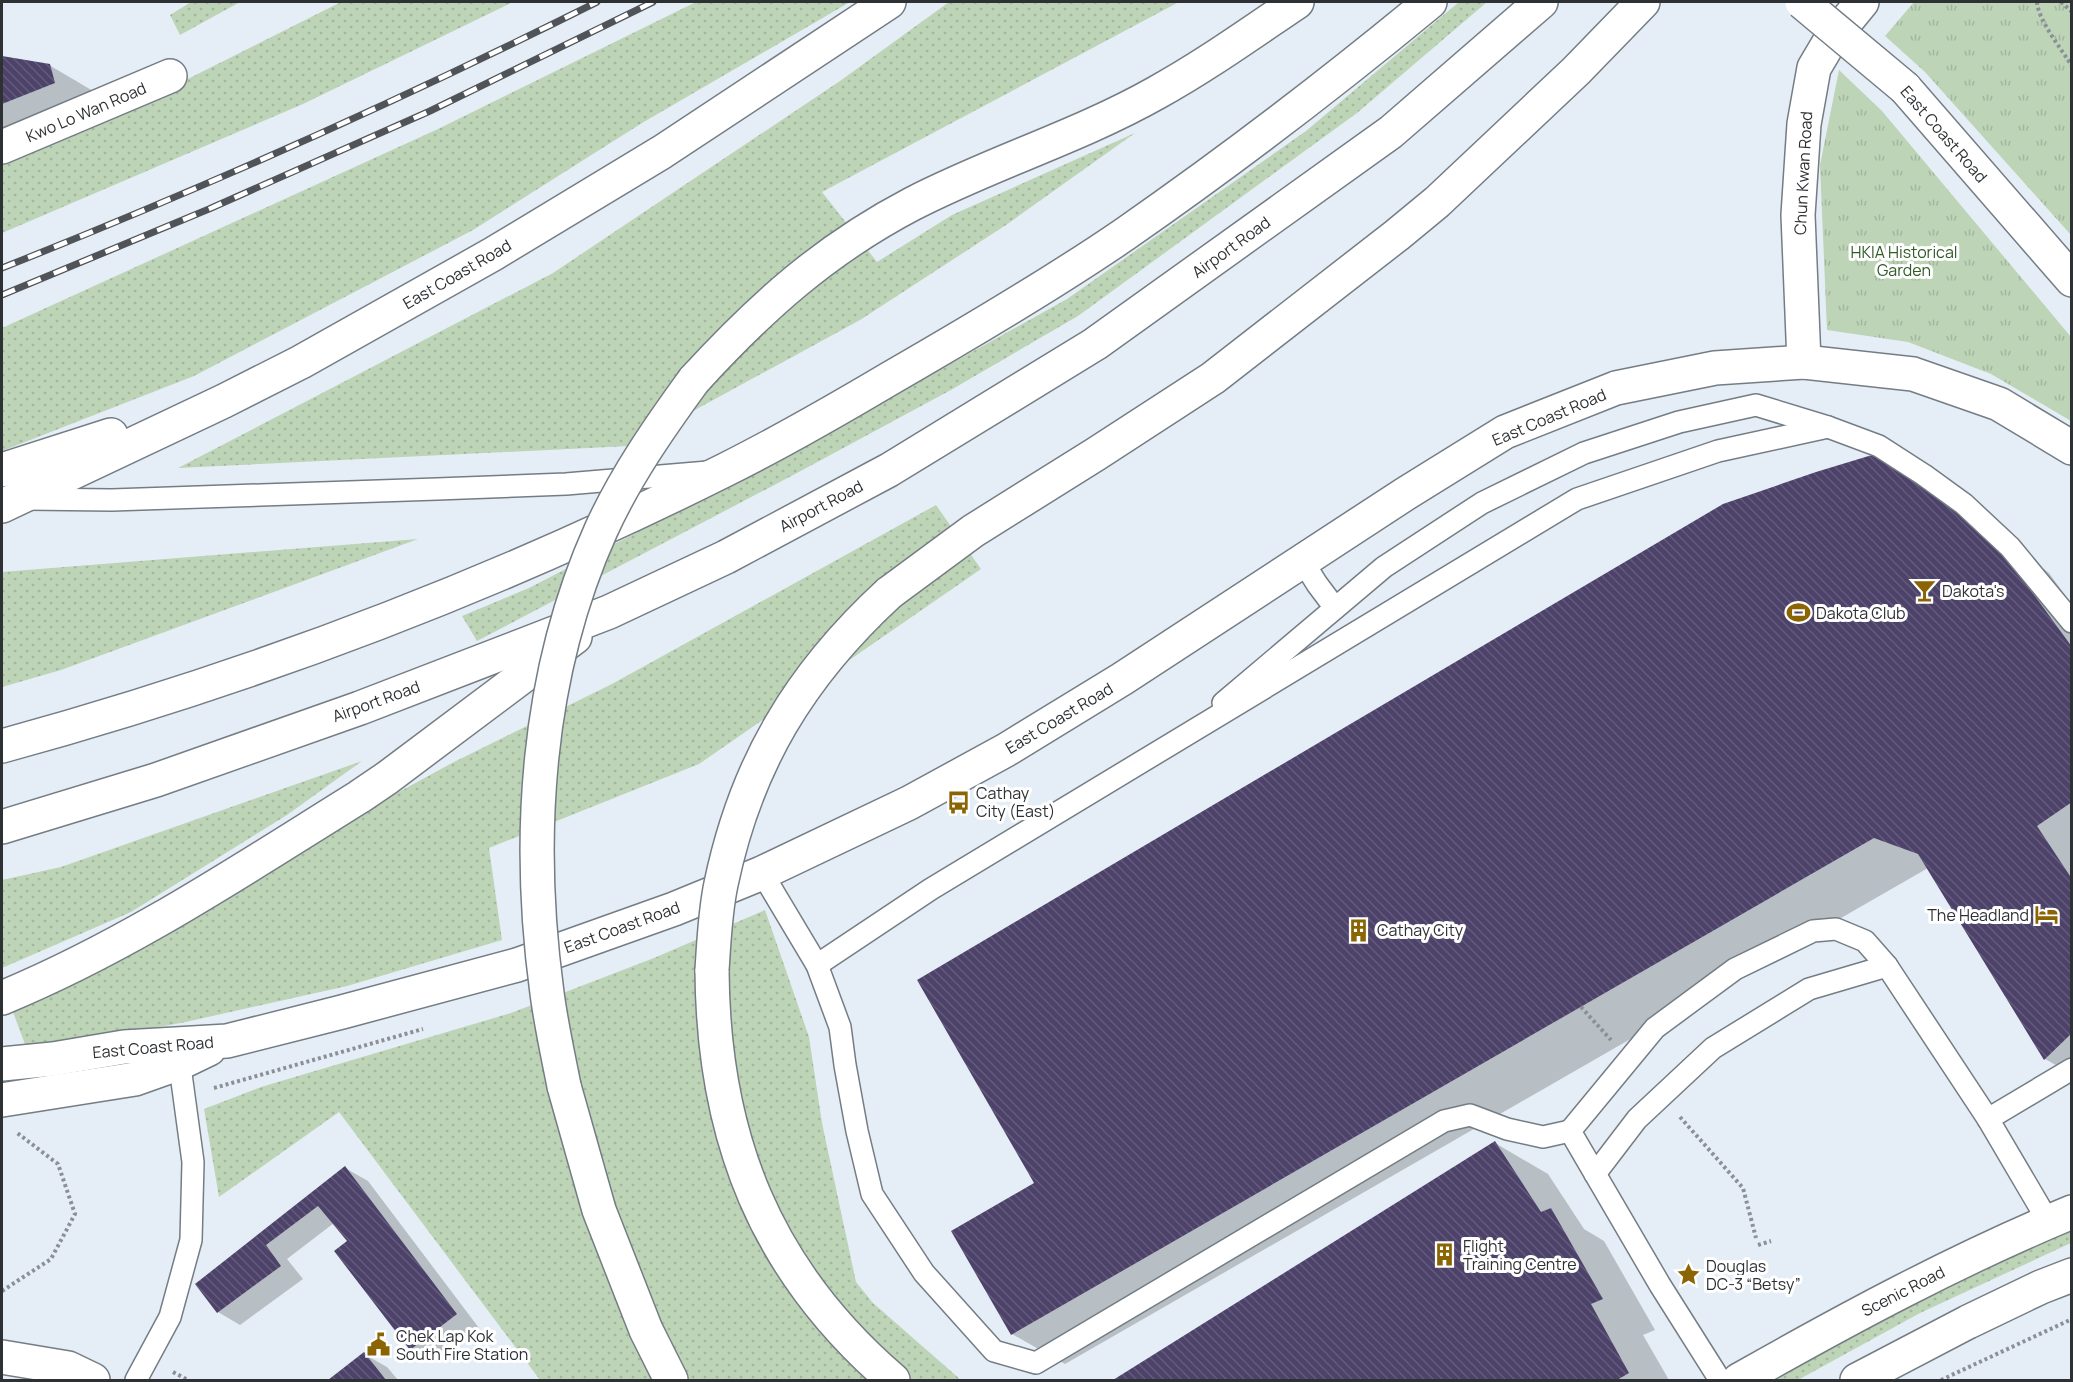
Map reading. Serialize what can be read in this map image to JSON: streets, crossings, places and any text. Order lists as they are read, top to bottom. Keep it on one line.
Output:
{"streets":{"main road":["Kwo Lo Wan Road","East Coast Road","Chun Kwan Road","Airport Road","Scenic Road"]},"crossings":[["East Coast Road","Chun Kwan Road"]],"parks":["HKIA Historical Garden"],"places":{"bar":["Dakota's"],"sports":["Dakota Club"],"bus stop":["Cathay City (East)"],"hotel":["The Headland"],"building":["Cathay City","Flight Training Centre"],"place":["Douglas DC-3 “Betsy”"],"public building":["Chek Lap Kok South Fire Station"]}}
